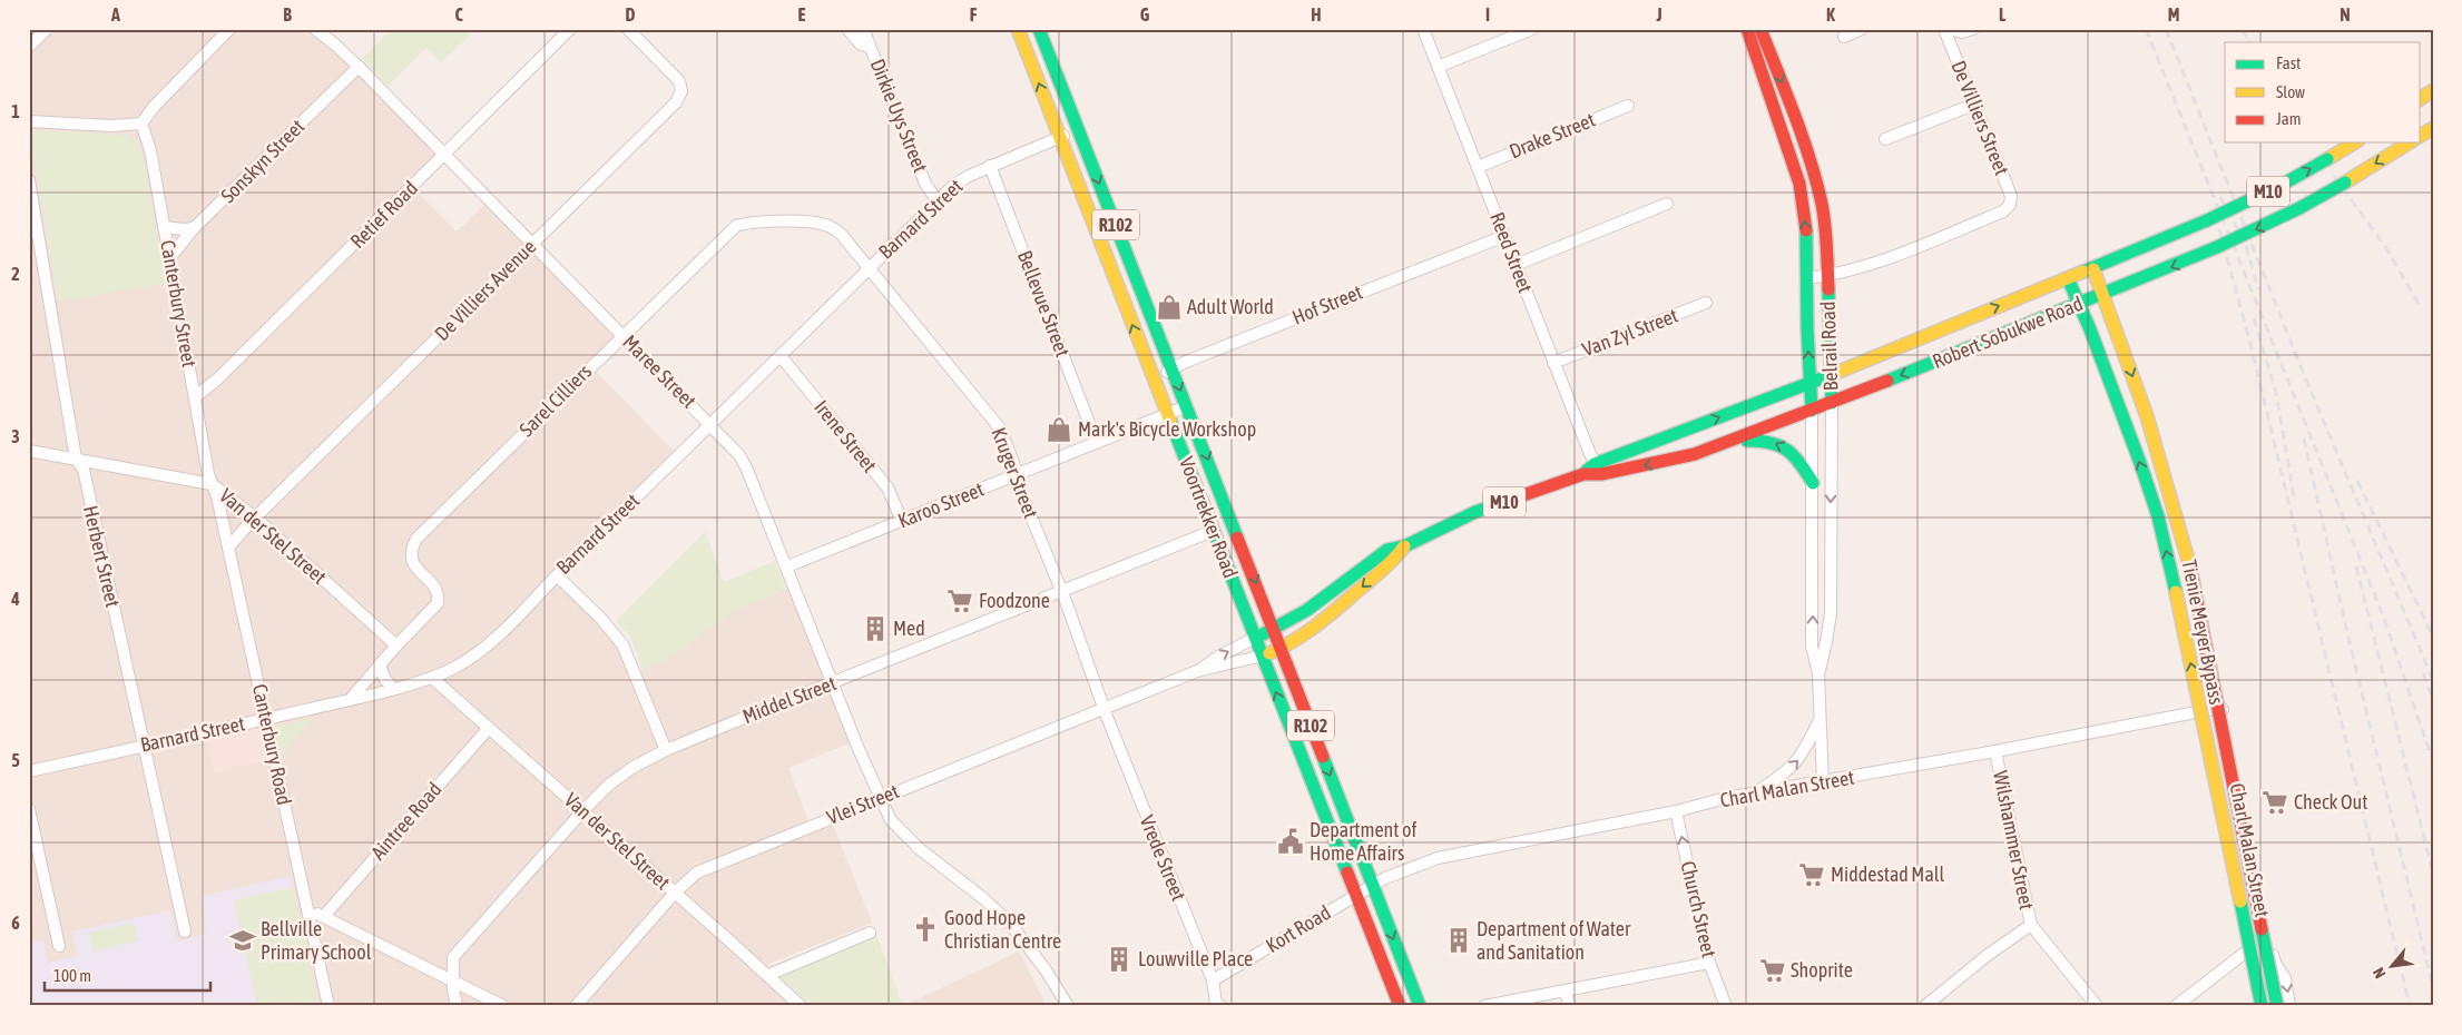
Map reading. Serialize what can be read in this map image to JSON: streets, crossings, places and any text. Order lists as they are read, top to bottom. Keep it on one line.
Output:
{"streets":{"main road":["M10","R102","Robert Sobukwe Road","Belrail Road","Voortrekker Road","Tienie Meyer Bypass"],"street":["Dirkie Uys Street","De Villiers Street","Drake Street","Sonskyn Street","Retief Road","Barnard Street","Reed Street","De Villiers Avenue","Canterbury Street","Bellevue Street","Hof Street","Van Zyl Street","Maree Street","Sarel Cilliers","Irene Street","Kruger Street","Karoo Street","Van der Stel Street","Herbert Street","Middel Street","Canterbury Road","Charl Malan Street","Vlei Street","Aintree Road","Wilshammer Street","Vrede Street","Church Street","Kort Road"]},"crossings":[["Dirkie Uys Street","Barnard Street"],["De Villiers Street","Belrail Road"],["Drake Street","Reed Street"],["Sonskyn Street","Canterbury Street"],["Sonskyn Street","Maree Street"],["Retief Road","Canterbury Street"],["Retief Road","Maree Street"],["Barnard Street","Bellevue Street"],["Barnard Street","Maree Street"],["Barnard Street","Sarel Cilliers"],["Barnard Street","Irene Street"],["Barnard Street","Kruger Street"],["Barnard Street","Voortrekker Road"],["Barnard Street","Van der Stel Street"],["Barnard Street","Herbert Street"],["Barnard Street","Canterbury Road"],["Reed Street","Hof Street"],["Reed Street","Van Zyl Street"],["Reed Street","Robert Sobukwe Road"],["De Villiers Avenue","Maree Street"],["De Villiers Avenue","Van der Stel Street"],["De Villiers Avenue","Canterbury Road"],["Canterbury Street","Van der Stel Street"],["Canterbury Street","Canterbury Road"],["Bellevue Street","Karoo Street"],["Hof Street","Voortrekker Road"],["Robert Sobukwe Road","Belrail Road"],["Robert Sobukwe Road","Voortrekker Road"],["Robert Sobukwe Road","Tienie Meyer Bypass"],["Robert Sobukwe Road","Vlei Street"],["Belrail Road","Charl Malan Street"],["Maree Street","Sarel Cilliers"],["Maree Street","Karoo Street"],["Maree Street","Middel Street"],["Maree Street","Vlei Street"],["Sarel Cilliers","Kruger Street"],["Sarel Cilliers","Van der Stel Street"],["Irene Street","Karoo Street"],["Kruger Street","Karoo Street"],["Kruger Street","Middel Street"],["Kruger Street","Vlei Street"],["Kruger Street","Vrede Street"],["Karoo Street","Voortrekker Road"],["Voortrekker Road","Middel Street"],["Voortrekker Road","Charl Malan Street"],["Voortrekker Road","Vlei Street"],["Voortrekker Road","Kort Road"],["Van der Stel Street","Herbert Street"],["Van der Stel Street","Middel Street"],["Van der Stel Street","Canterbury Road"],["Van der Stel Street","Vlei Street"],["Van der Stel Street","Aintree Road"],["Tienie Meyer Bypass","Charl Malan Street"],["Charl Malan Street","Wilshammer Street"],["Charl Malan Street","Church Street"],["Charl Malan Street","Kort Road"],["Vlei Street","Vrede Street"],["Vrede Street","Kort Road"]],"one_way":["Church Street"],"places":{"shop":["Adult World","Mark's Bicycle Workshop"],"supermarket":["Foodzone","Check Out","Middestad Mall","Shoprite"],"building":["Med","Department of Water and Sanitation","Louwville Place"],"public building":["Department of Home Affairs"],"church":["Good Hope Christian Centre"],"school or university":["Bellville Primary School"]},"legend":["Fast","Slow","Jam"],"scale_bar":"100 m","north":"bottom left","grid":{"columns":["A","B","C","D","E","F","G","H","I","J","K","L","M","N"],"rows":["1","2","3","4","5","6"]}}
